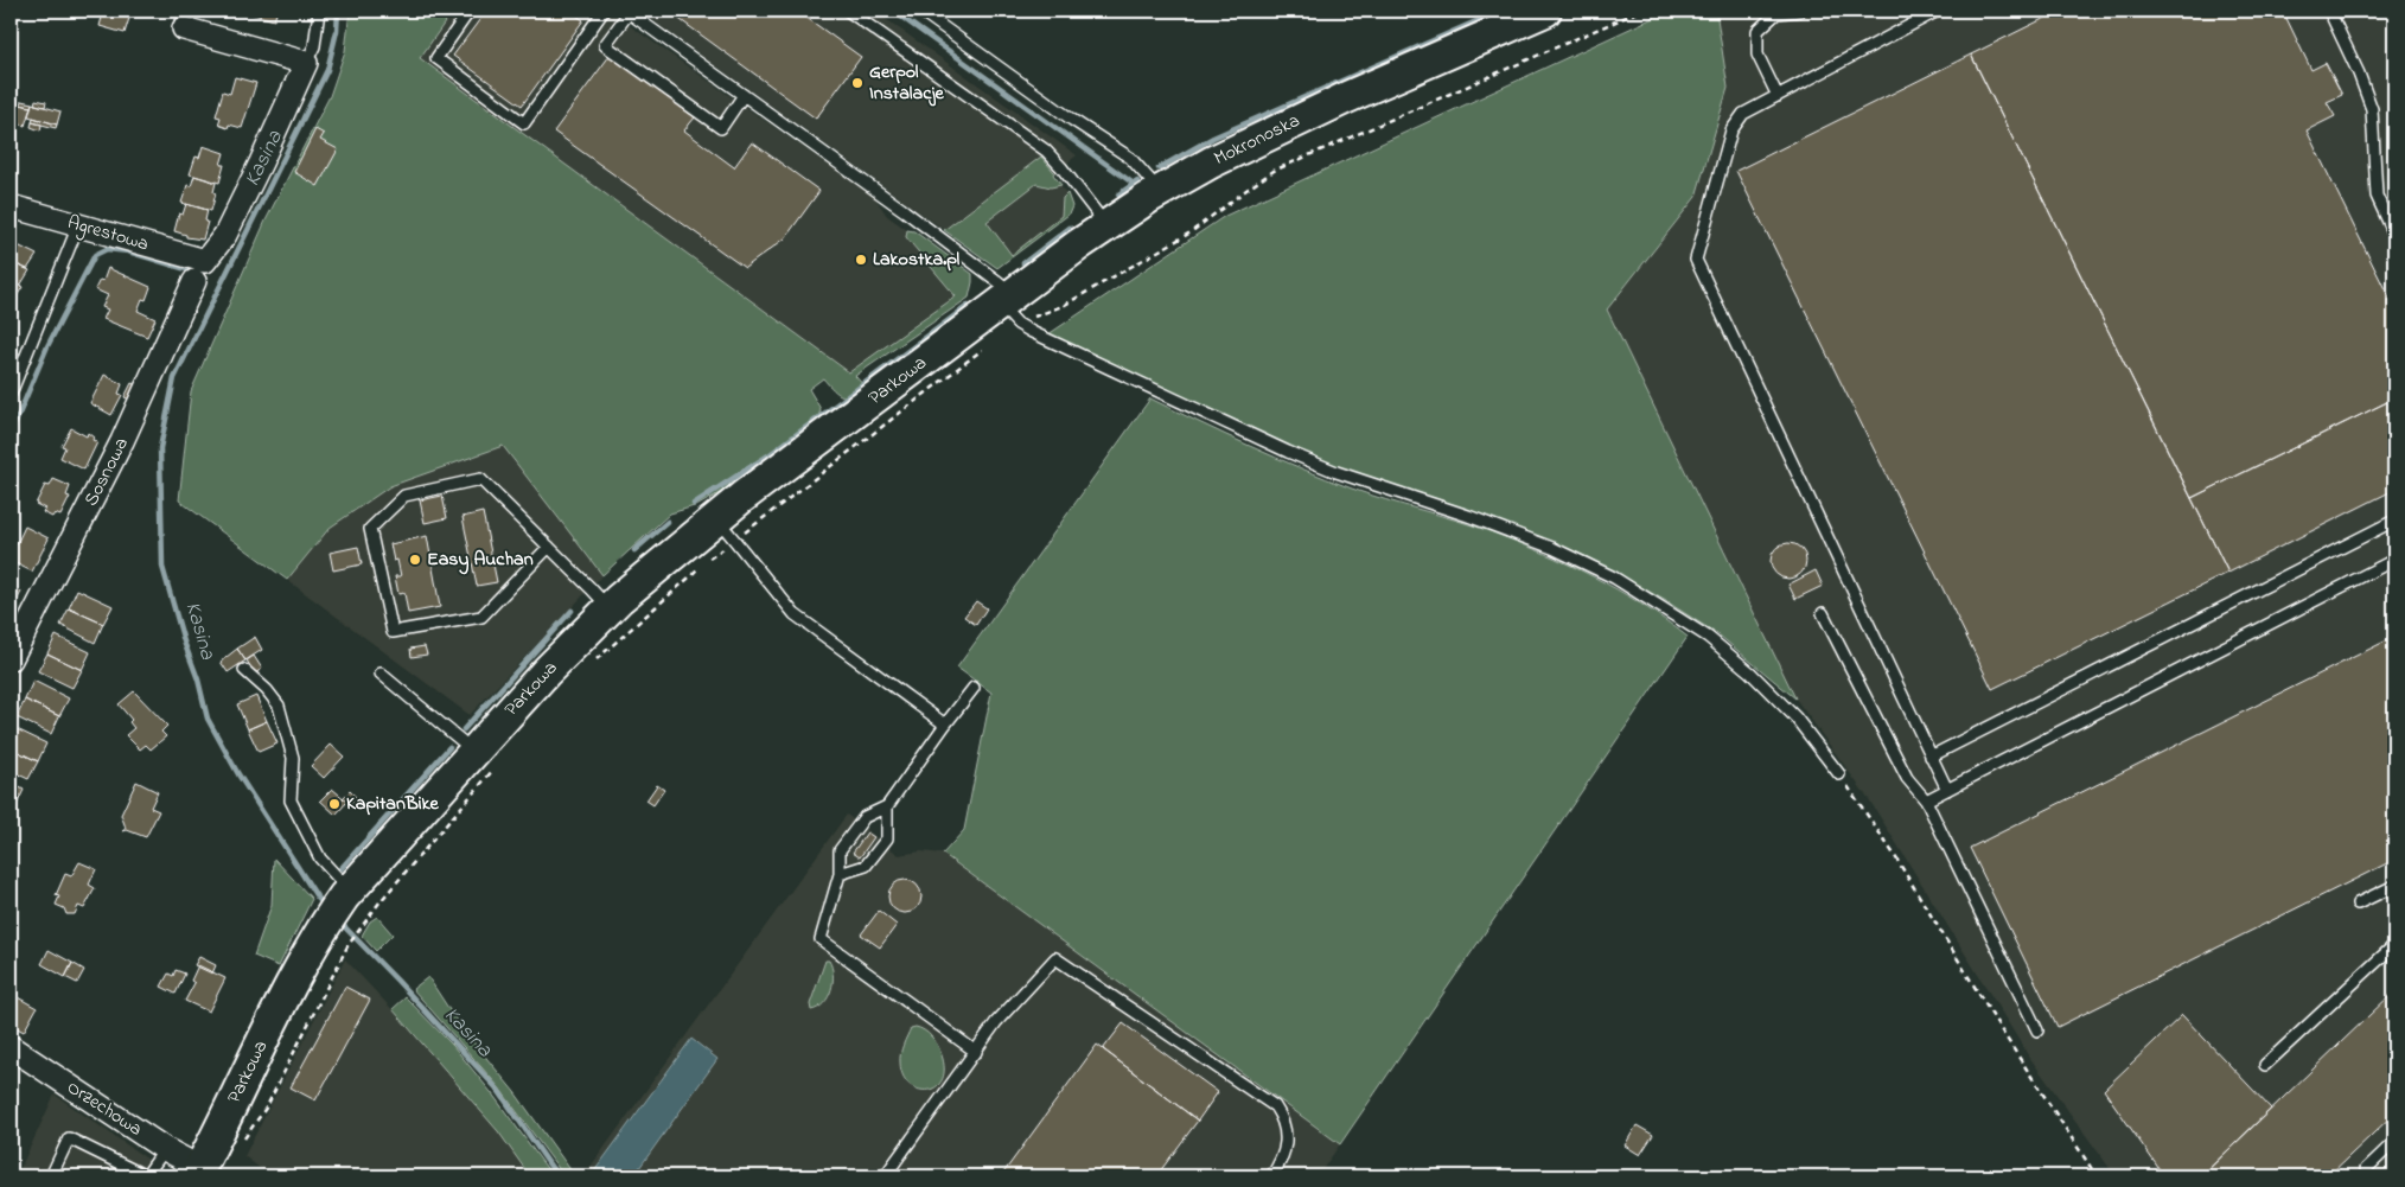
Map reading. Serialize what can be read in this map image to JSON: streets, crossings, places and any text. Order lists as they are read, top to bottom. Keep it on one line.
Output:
{"streets":{"main road":["Mokronoska","Parkowa"],"street":["Agrestowa","Sosnowa","Orzechowa"]},"crossings":[["Mokronoska","Parkowa"],["Agrestowa","Sosnowa"],["Parkowa","Orzechowa"]],"water":["Kasina"],"places":["Gerpol Instalacje","Lakostka.pl","Easy Auchan","KapitanBike"]}
